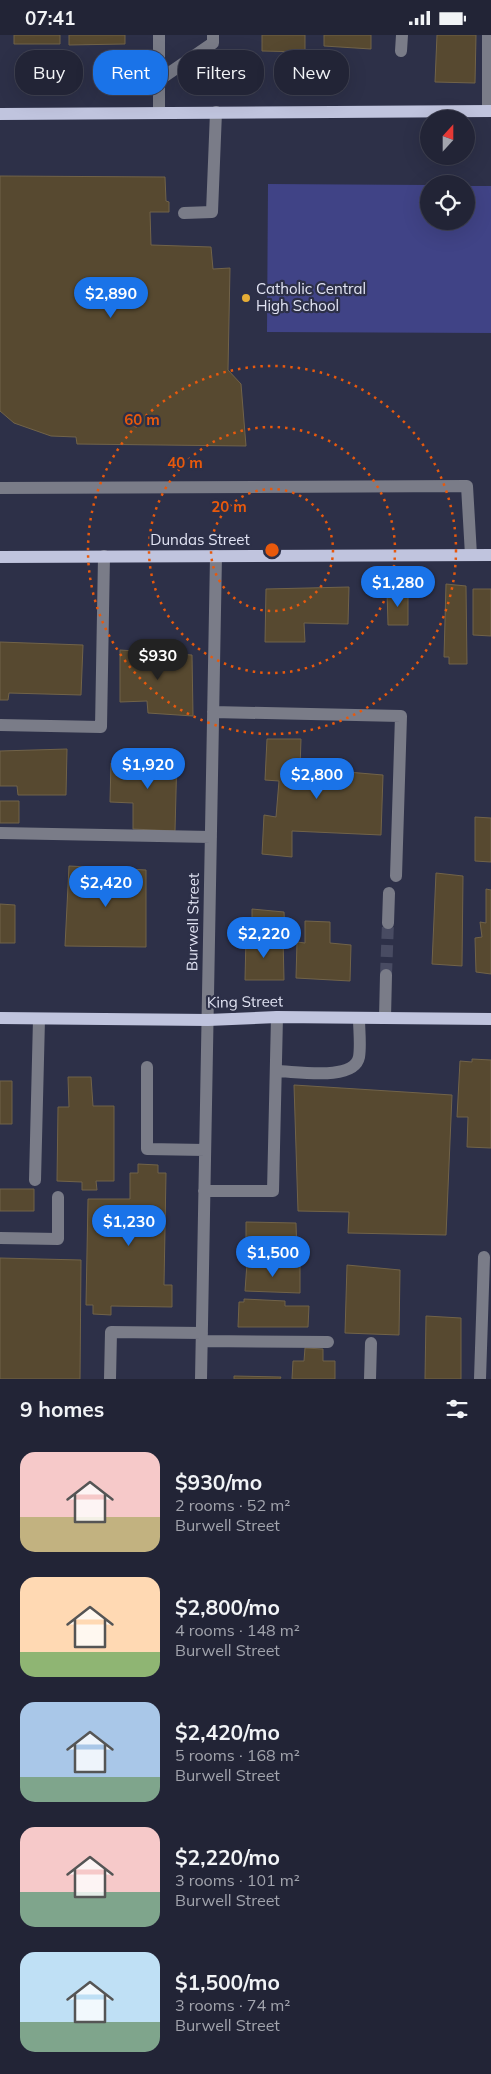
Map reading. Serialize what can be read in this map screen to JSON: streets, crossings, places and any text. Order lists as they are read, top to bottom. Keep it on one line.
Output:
{"streets":{"main road":["Dundas Street","King Street"],"street":["Burwell Street"]},"crossings":[["Dundas Street","Burwell Street"],["Burwell Street","King Street"]],"places":["Catholic Central High School"],"north":"top","page":{"status":"07:41","chip":["Buy","Rent","Filters","New"],"price":["$2,890","$1,280","$930","$1,920","$2,800","$2,420","$2,220","$1,230","$1,500"],"heading":"9 homes","list":[{"name":"$930/mo","note":"2 rooms · 52 m² · Burwell Street"},{"name":"$2,800/mo","note":"4 rooms · 148 m² · Burwell Street"},{"name":"$2,420/mo","note":"5 rooms · 168 m² · Burwell Street"},{"name":"$2,220/mo","note":"3 rooms · 101 m² · Burwell Street"},{"name":"$1,500/mo","note":"3 rooms · 74 m² · Burwell Street"}]},"rings":["60 m","40 m","20 m"]}
